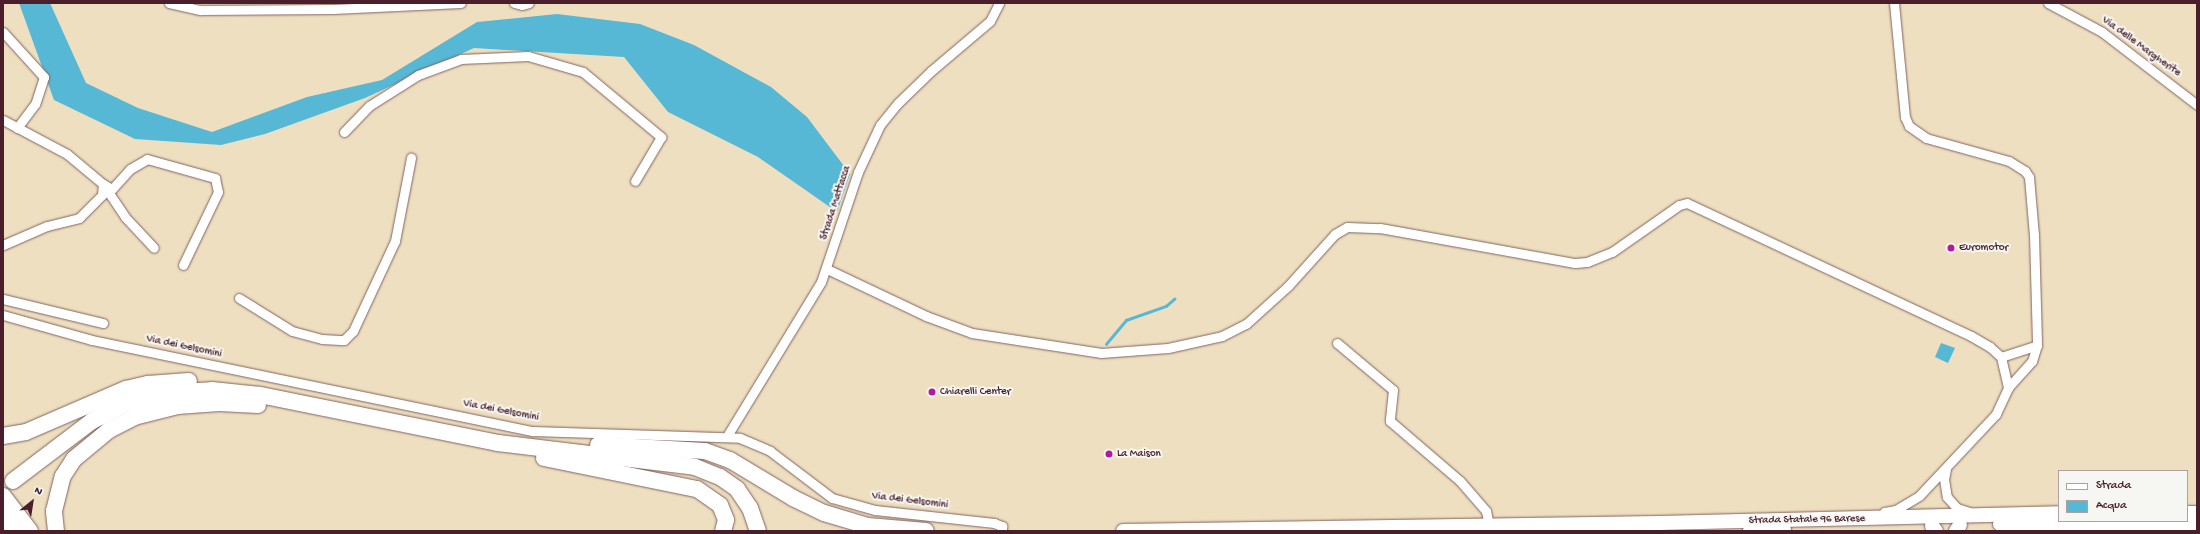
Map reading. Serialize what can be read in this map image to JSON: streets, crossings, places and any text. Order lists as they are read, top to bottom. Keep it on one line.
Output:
{"streets":{"main road":["Strada Statale 96 Barese"],"street":["Via delle Margherite","Strada Mattacca","Via dei Gelsomini"]},"crossings":[["Strada Mattacca","Via dei Gelsomini"]],"places":["Euromotor","Chiarelli Center","La Maison"],"legend":["Strada","Acqua"],"north":"top right"}
